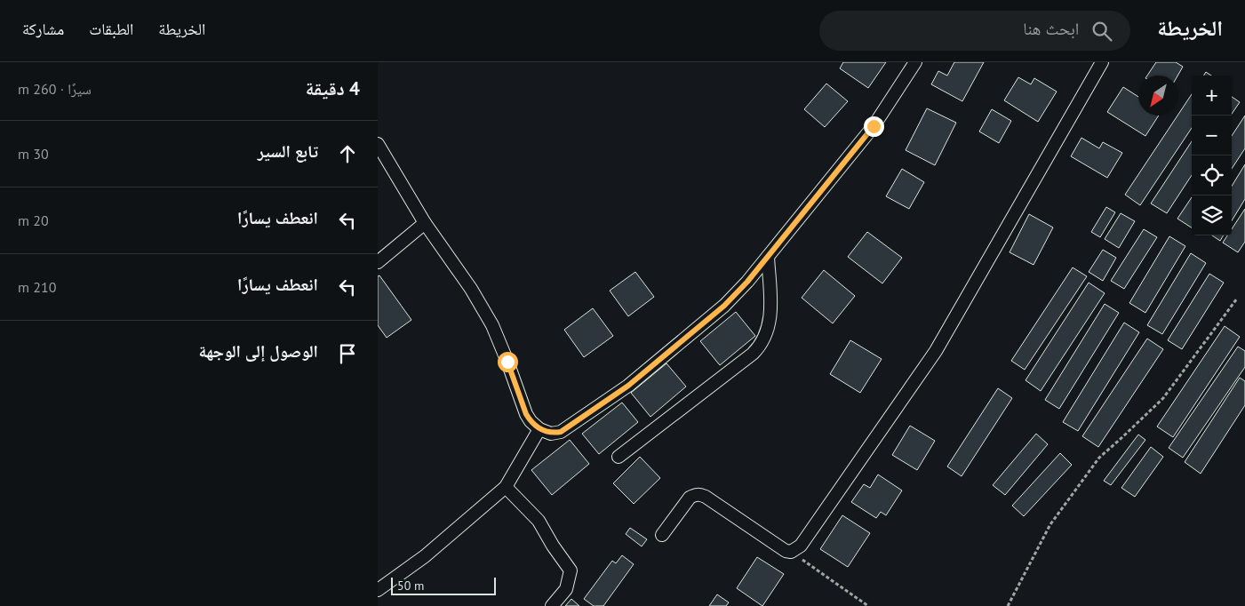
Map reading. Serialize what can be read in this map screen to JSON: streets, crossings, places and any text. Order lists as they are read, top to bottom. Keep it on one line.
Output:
{"scale_bar":"50 m","north":"bottom left","page":{"header":"الخريطة","search":"ابحث هنا","nav":["الخريطة","الطبقات","مشاركة"],"heading":["4 دقيقة","سيرًا · 260 m"],"map_buttons":["+","−"],"list":[["تابع السير","30 m"],["انعطف يسارًا","20 m"],["انعطف يسارًا","210 m"],"الوصول إلى الوجهة"],"scale":"50 m"}}
